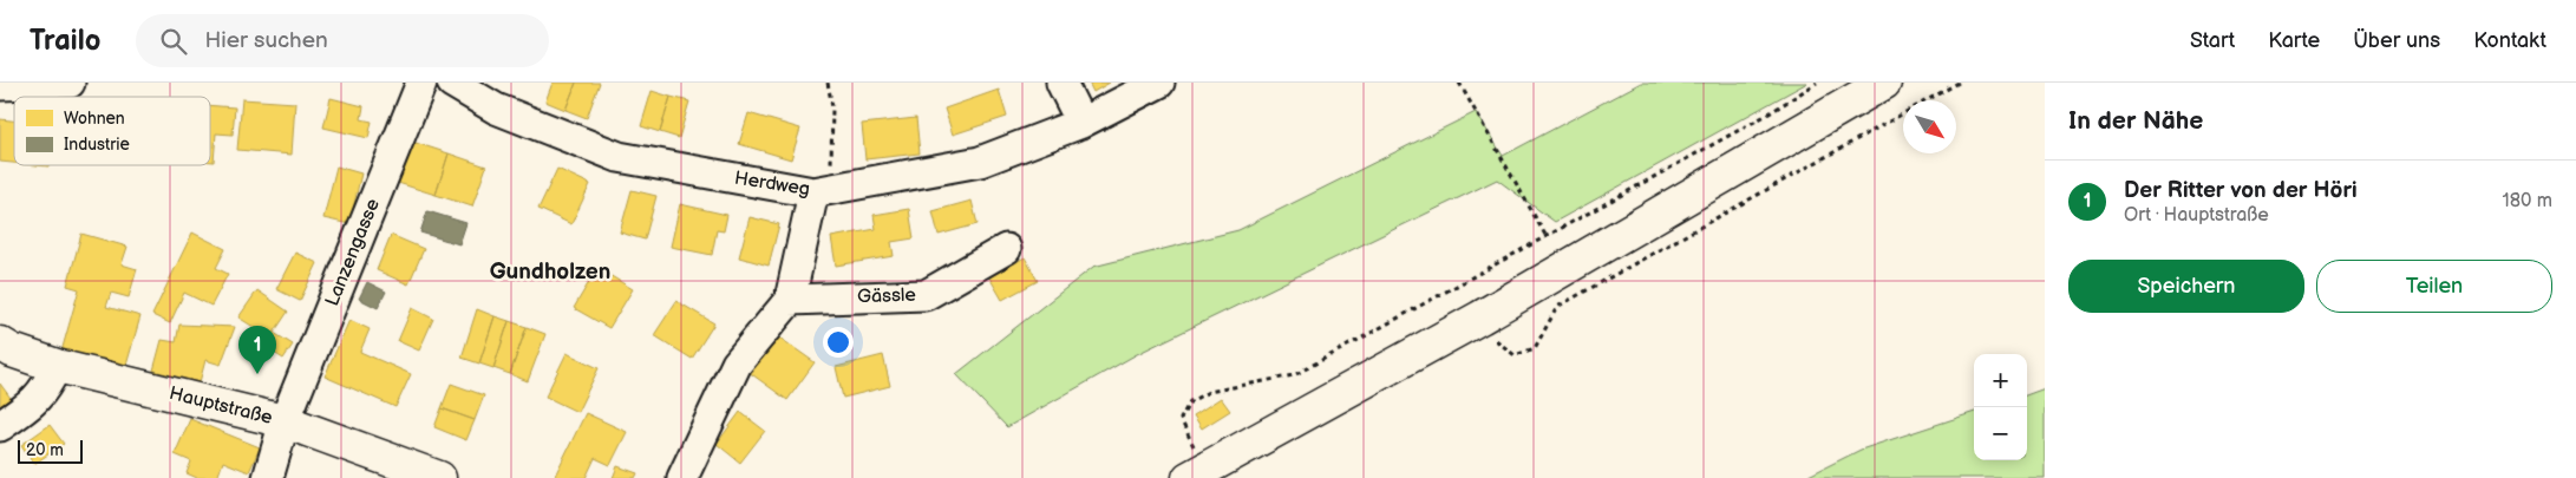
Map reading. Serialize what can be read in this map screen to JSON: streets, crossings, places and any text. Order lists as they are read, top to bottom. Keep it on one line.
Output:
{"streets":{"main road":["Hauptstraße"],"street":["Herdweg","Lanzengasse","Gässle"]},"crossings":[["Lanzengasse","Hauptstraße"]],"districts":["Gundholzen"],"legend":["Wohnen","Industrie"],"scale_bar":"20 m","north":"bottom right","page":{"header":"Trailo","search":"Hier suchen","nav":["Start","Karte","Über uns","Kontakt"],"heading":"In der Nähe","list":[{"mark":"1","name":"Der Ritter von der Höri","note":"Ort · Hauptstraße","value":"180 m"}],"buttons":["Speichern","Teilen"],"pins":"1","map_buttons":["+","−"],"scale":"20 m"}}
